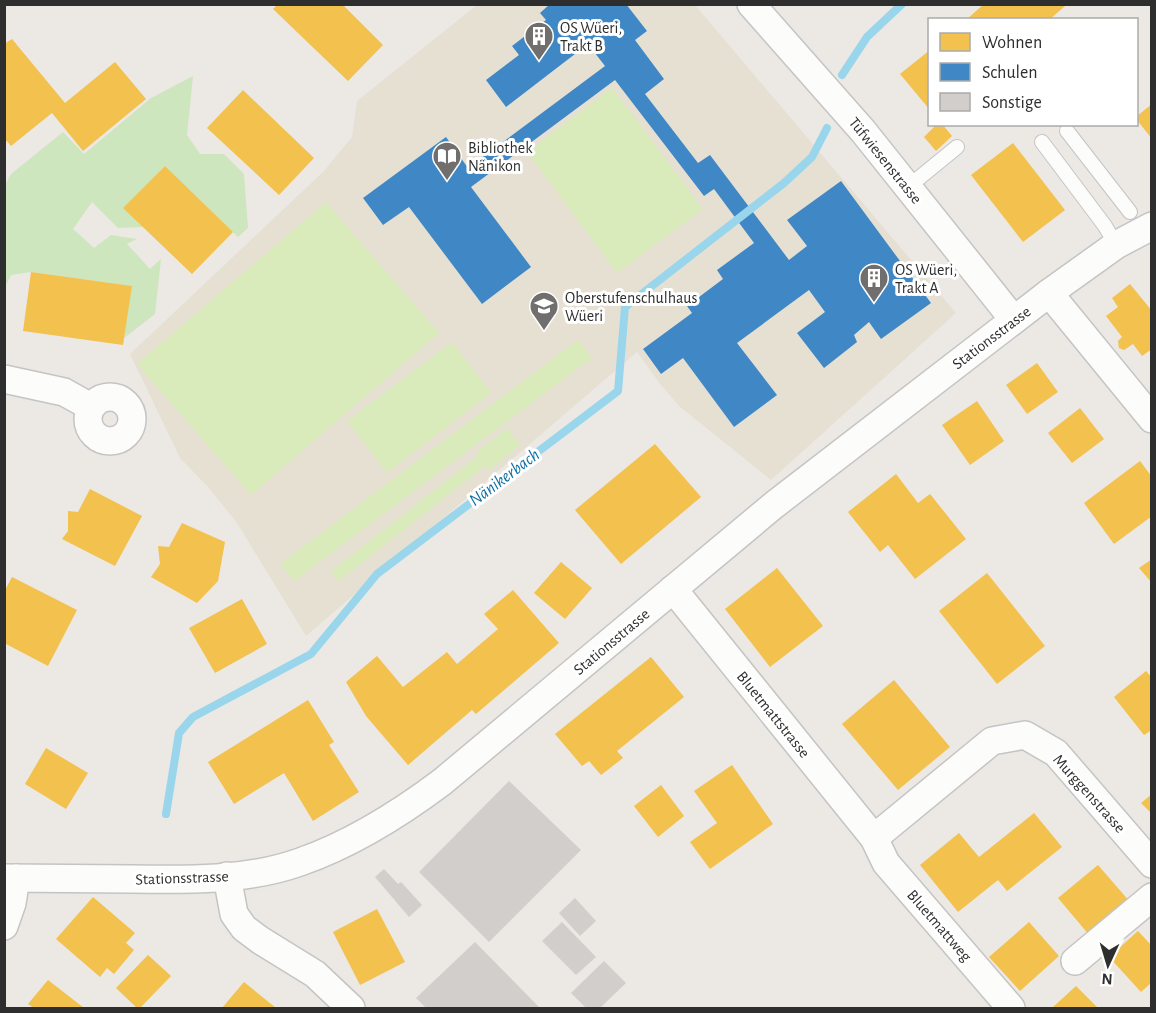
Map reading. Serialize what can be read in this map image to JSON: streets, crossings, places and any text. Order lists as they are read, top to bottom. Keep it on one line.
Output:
{"streets":{"street":["Tüfwiesenstrasse","Stationsstrasse","Bluetmattstrasse","Murggenstrasse","Bluetmattweg"]},"crossings":[["Tüfwiesenstrasse","Stationsstrasse"],["Stationsstrasse","Bluetmattstrasse"],["Bluetmattstrasse","Murggenstrasse"],["Bluetmattstrasse","Bluetmattweg"],["Murggenstrasse","Bluetmattweg"]],"water":["Nänikerbach"],"places":{"building":["OS Wüeri, Trakt B","OS Wüeri, Trakt A"],"library":["Bibliothek Nänikon"],"school or university":["Oberstufenschulhaus Wüeri"]},"legend":["Wohnen","Schulen","Sonstige"],"north":"bottom"}
